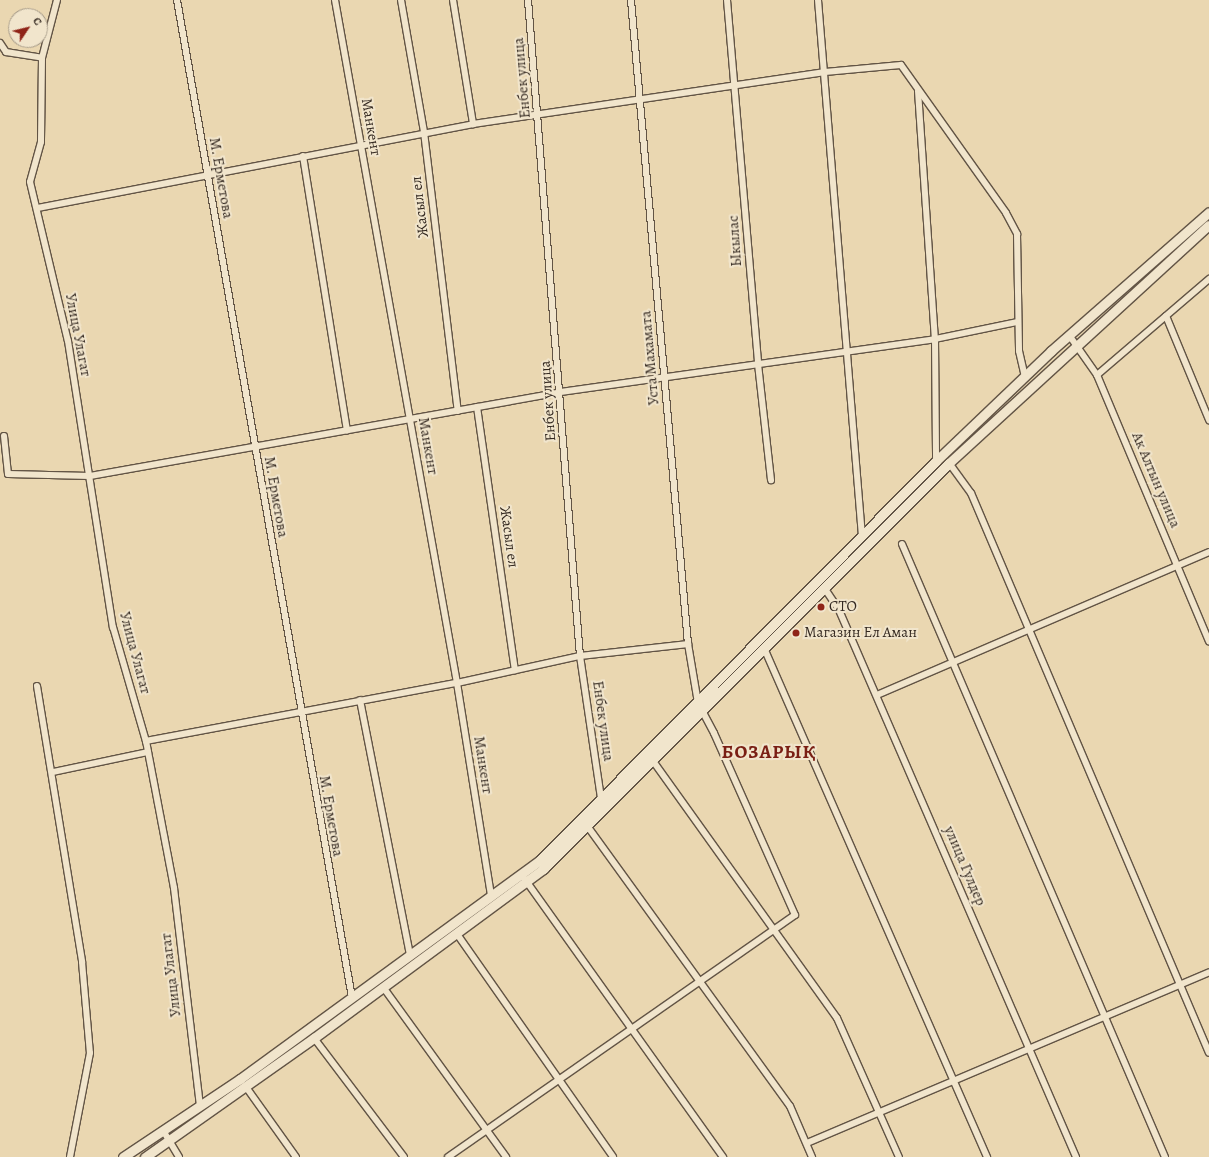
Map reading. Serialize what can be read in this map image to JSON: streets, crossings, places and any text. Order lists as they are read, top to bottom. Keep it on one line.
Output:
{"streets":{"street":["Енбек улица","Манкент","М. Ерметова","Жасыл ел","Ыкылас","Улица Улагат","Уста Махамата","Ак Алтын улица","улица Гулдер"]},"districts":["БОЗАРЫҚ"],"places":["СТО","Магазин Ел Аман"],"north":"top right"}
